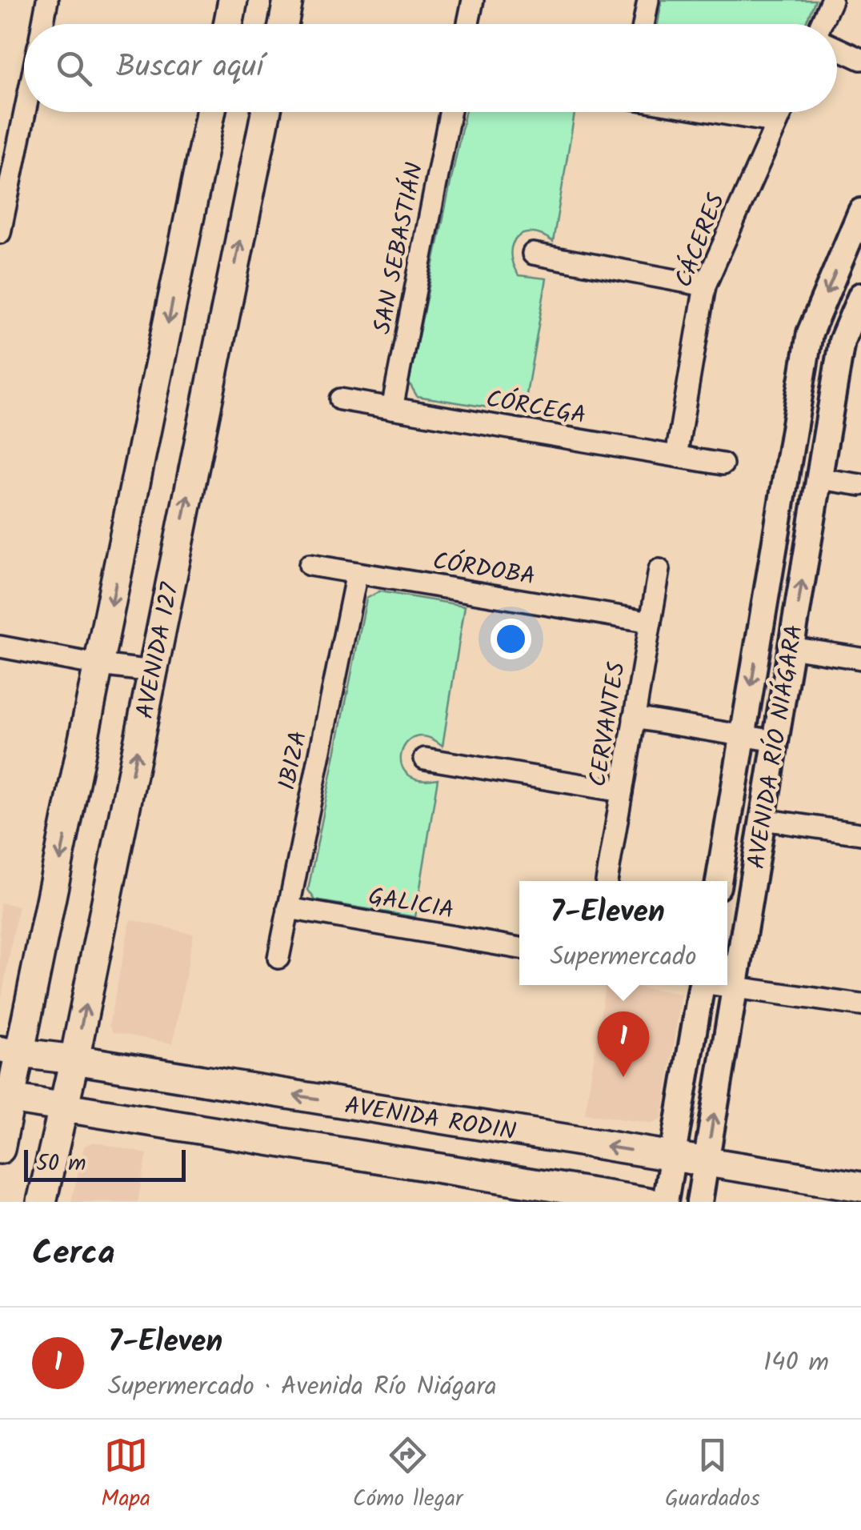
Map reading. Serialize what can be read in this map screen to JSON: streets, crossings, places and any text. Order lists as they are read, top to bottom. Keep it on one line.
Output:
{"streets":{"main road":["AVENIDA 127","AVENIDA RODIN"],"street":["CÁCERES","SAN SEBASTIÁN","CÓRCEGA","CÓRDOBA","CERVANTES","AVENIDA RÍO NIÁGARA","IBIZA","GALICIA"]},"crossings":[["CÁCERES","CÓRCEGA"],["SAN SEBASTIÁN","CÓRCEGA"],["CÓRDOBA","CERVANTES"],["CÓRDOBA","IBIZA"],["AVENIDA 127","AVENIDA RODIN"],["AVENIDA RÍO NIÁGARA","AVENIDA RODIN"],["IBIZA","GALICIA"]],"scale_bar":"50 m","page":{"search":"Buscar aquí","popup":["7-Eleven","Supermercado"],"pins":"1","scale":"50 m","heading":"Cerca","list":[{"mark":"1","name":"7-Eleven","note":"Supermercado · Avenida Río Niágara","value":"140 m"}],"nav":["Mapa","Cómo llegar","Guardados"]}}
